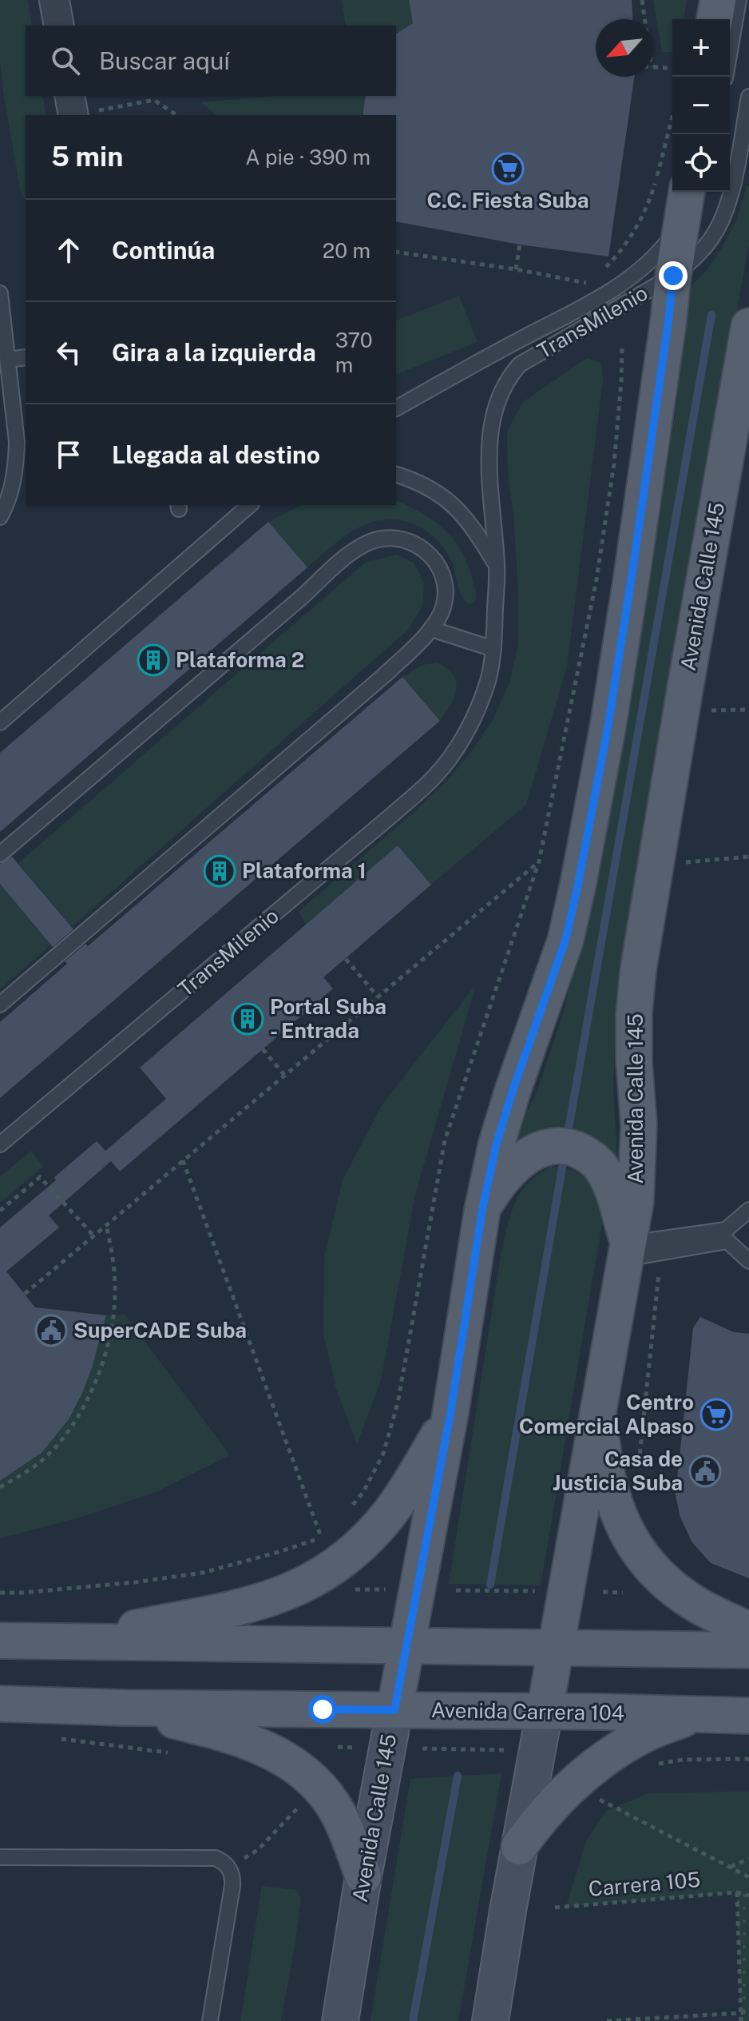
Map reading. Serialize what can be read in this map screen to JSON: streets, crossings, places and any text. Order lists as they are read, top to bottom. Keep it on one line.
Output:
{"streets":{"main road":["Avenida Calle 145","Avenida Carrera 104"],"lane":["TransMilenio"],"path":["Carrera 105"]},"crossings":[["TransMilenio","Avenida Calle 145"],["Avenida Calle 145","Avenida Carrera 104"]],"places":{"supermarket":["C.C. Fiesta Suba","Centro Comercial Alpaso"],"building":["Plataforma 2","Plataforma 1","Portal Suba - Entrada"],"public building":["SuperCADE Suba","Casa de Justicia Suba"]},"north":"bottom left","page":{"map_buttons":["+","−"],"search":"Buscar aquí","heading":["5 min","A pie · 390 m"],"list":[["Continúa","20 m"],["Gira a la izquierda","370 m"],"Llegada al destino"]}}
